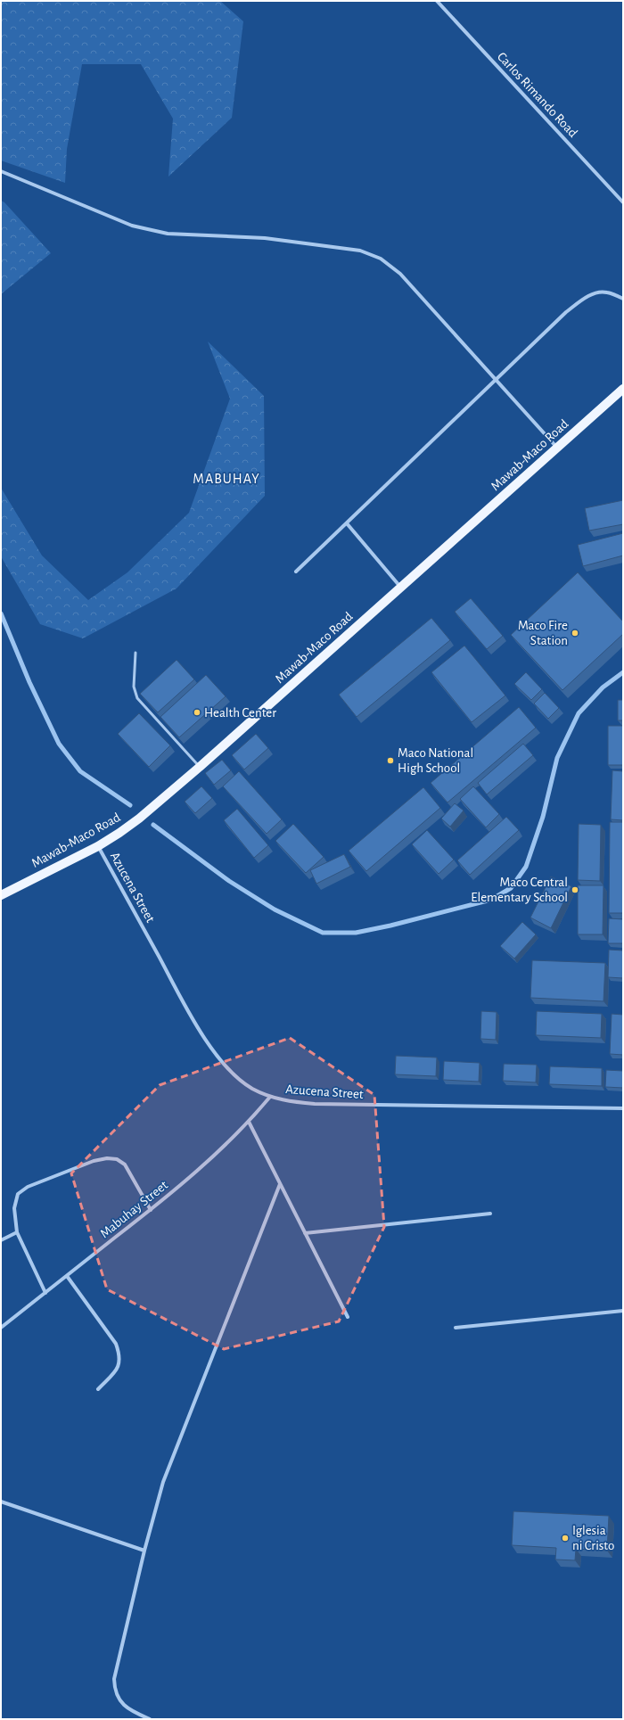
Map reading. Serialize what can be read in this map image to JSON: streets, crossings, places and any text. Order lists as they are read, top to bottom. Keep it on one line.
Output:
{"streets":{"main road":["Mawab-Maco Road"],"street":["Carlos Rimando Road","Azucena Street","Mabuhay Street"]},"crossings":[["Mawab-Maco Road","Azucena Street"],["Azucena Street","Mabuhay Street"]],"districts":["MABUHAY"],"places":["Maco Fire Station","Health Center","Maco National High School","Maco Central Elementary School","Iglesia ni Cristo"]}
